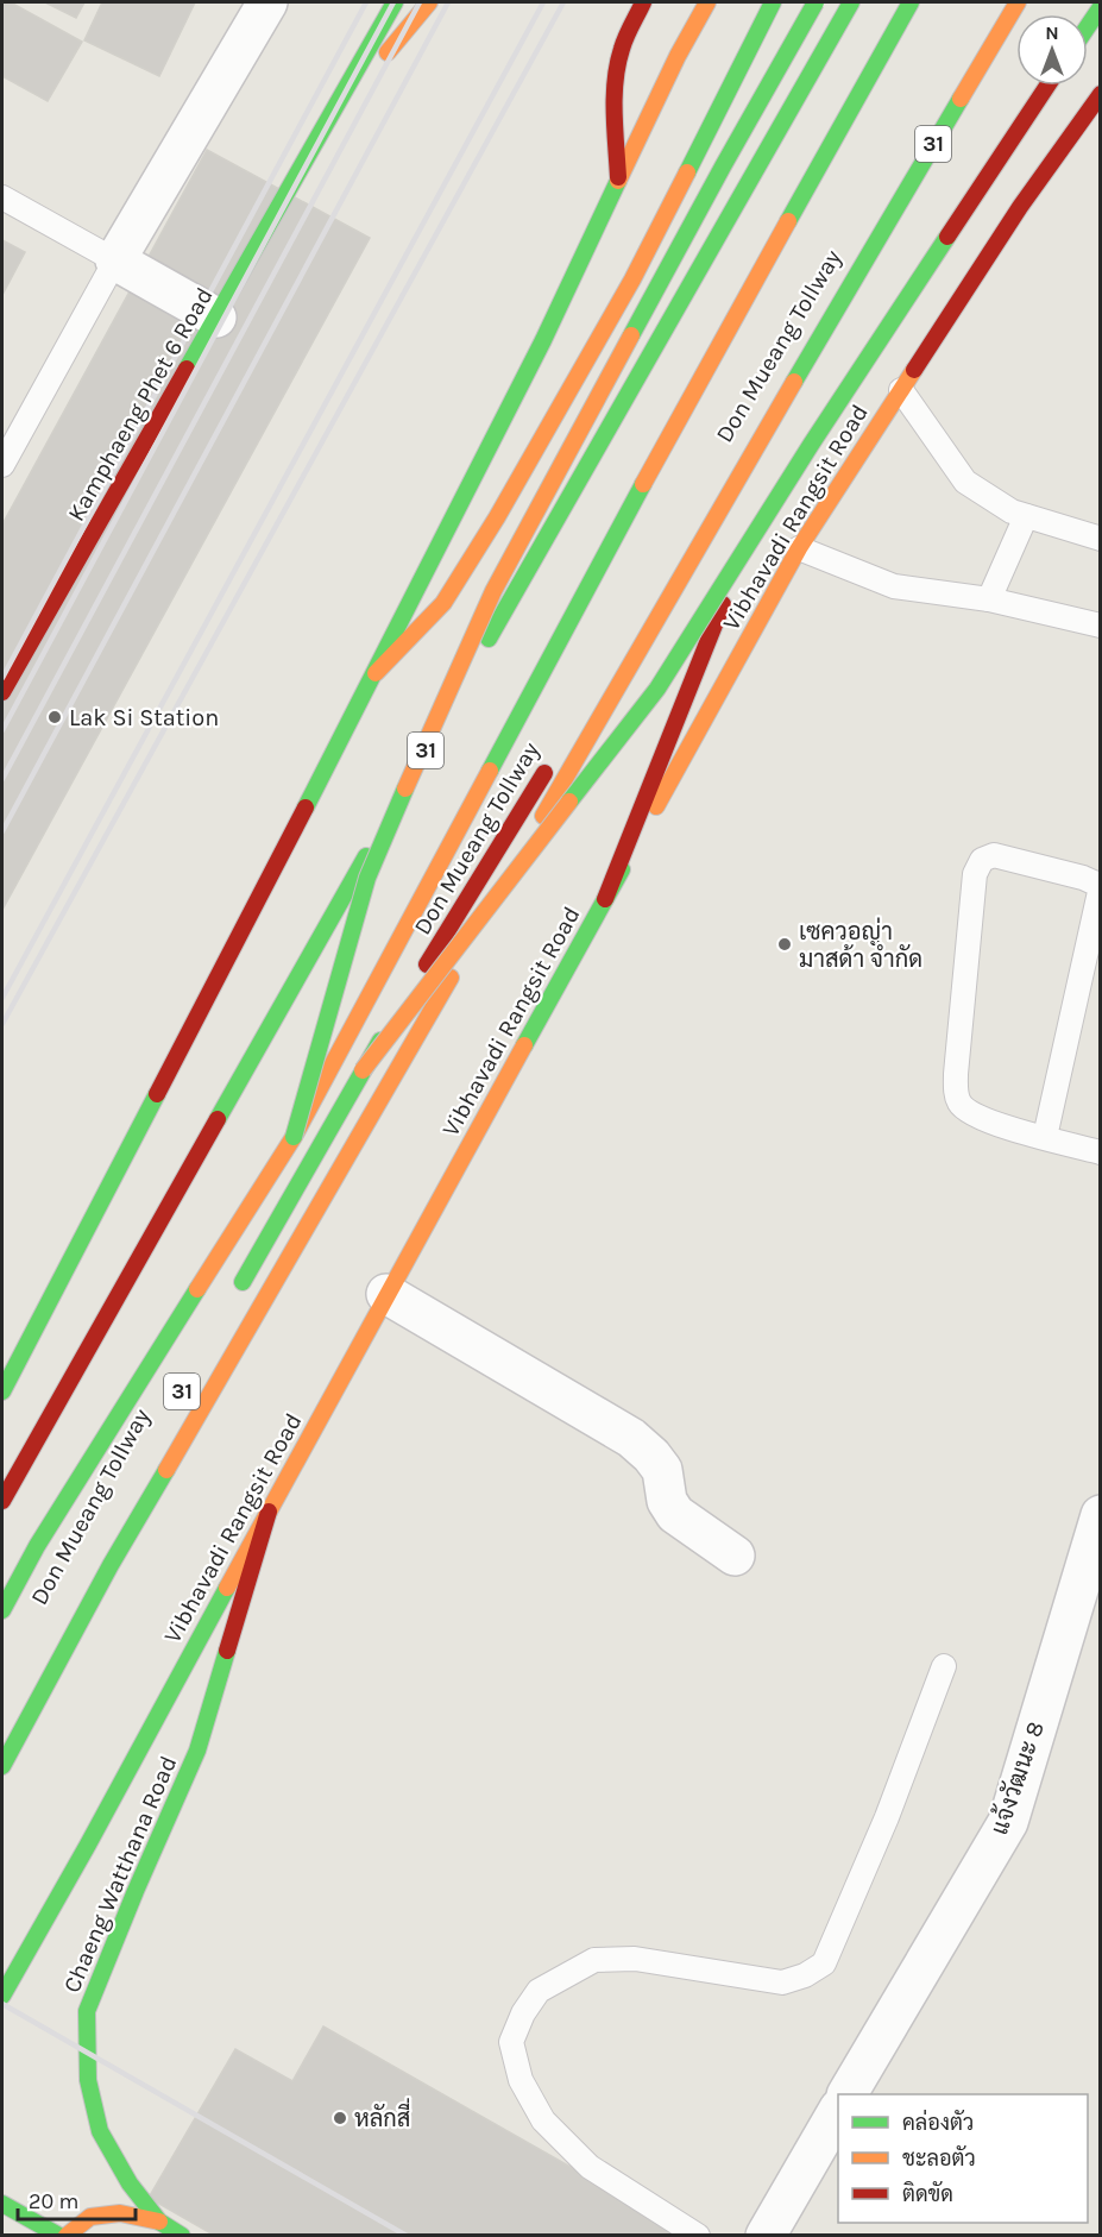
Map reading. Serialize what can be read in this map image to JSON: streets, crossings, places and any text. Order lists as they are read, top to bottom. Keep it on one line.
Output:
{"streets":{"main road":["31","Don Mueang Tollway","Kamphaeng Phet 6 Road","Vibhavadi Rangsit Road","Chaeng Watthana Road"],"street":["แจ้งวัฒนะ 8"]},"crossings":[["31","Don Mueang Tollway"],["Vibhavadi Rangsit Road","Chaeng Watthana Road"]],"places":["Lak Si Station","เซควอญ่า มาสด้า จำกัด","หลักสี่"],"legend":["คล่องตัว","ชะลอตัว","ติดขัด"],"scale_bar":"20 m","north":"top"}
